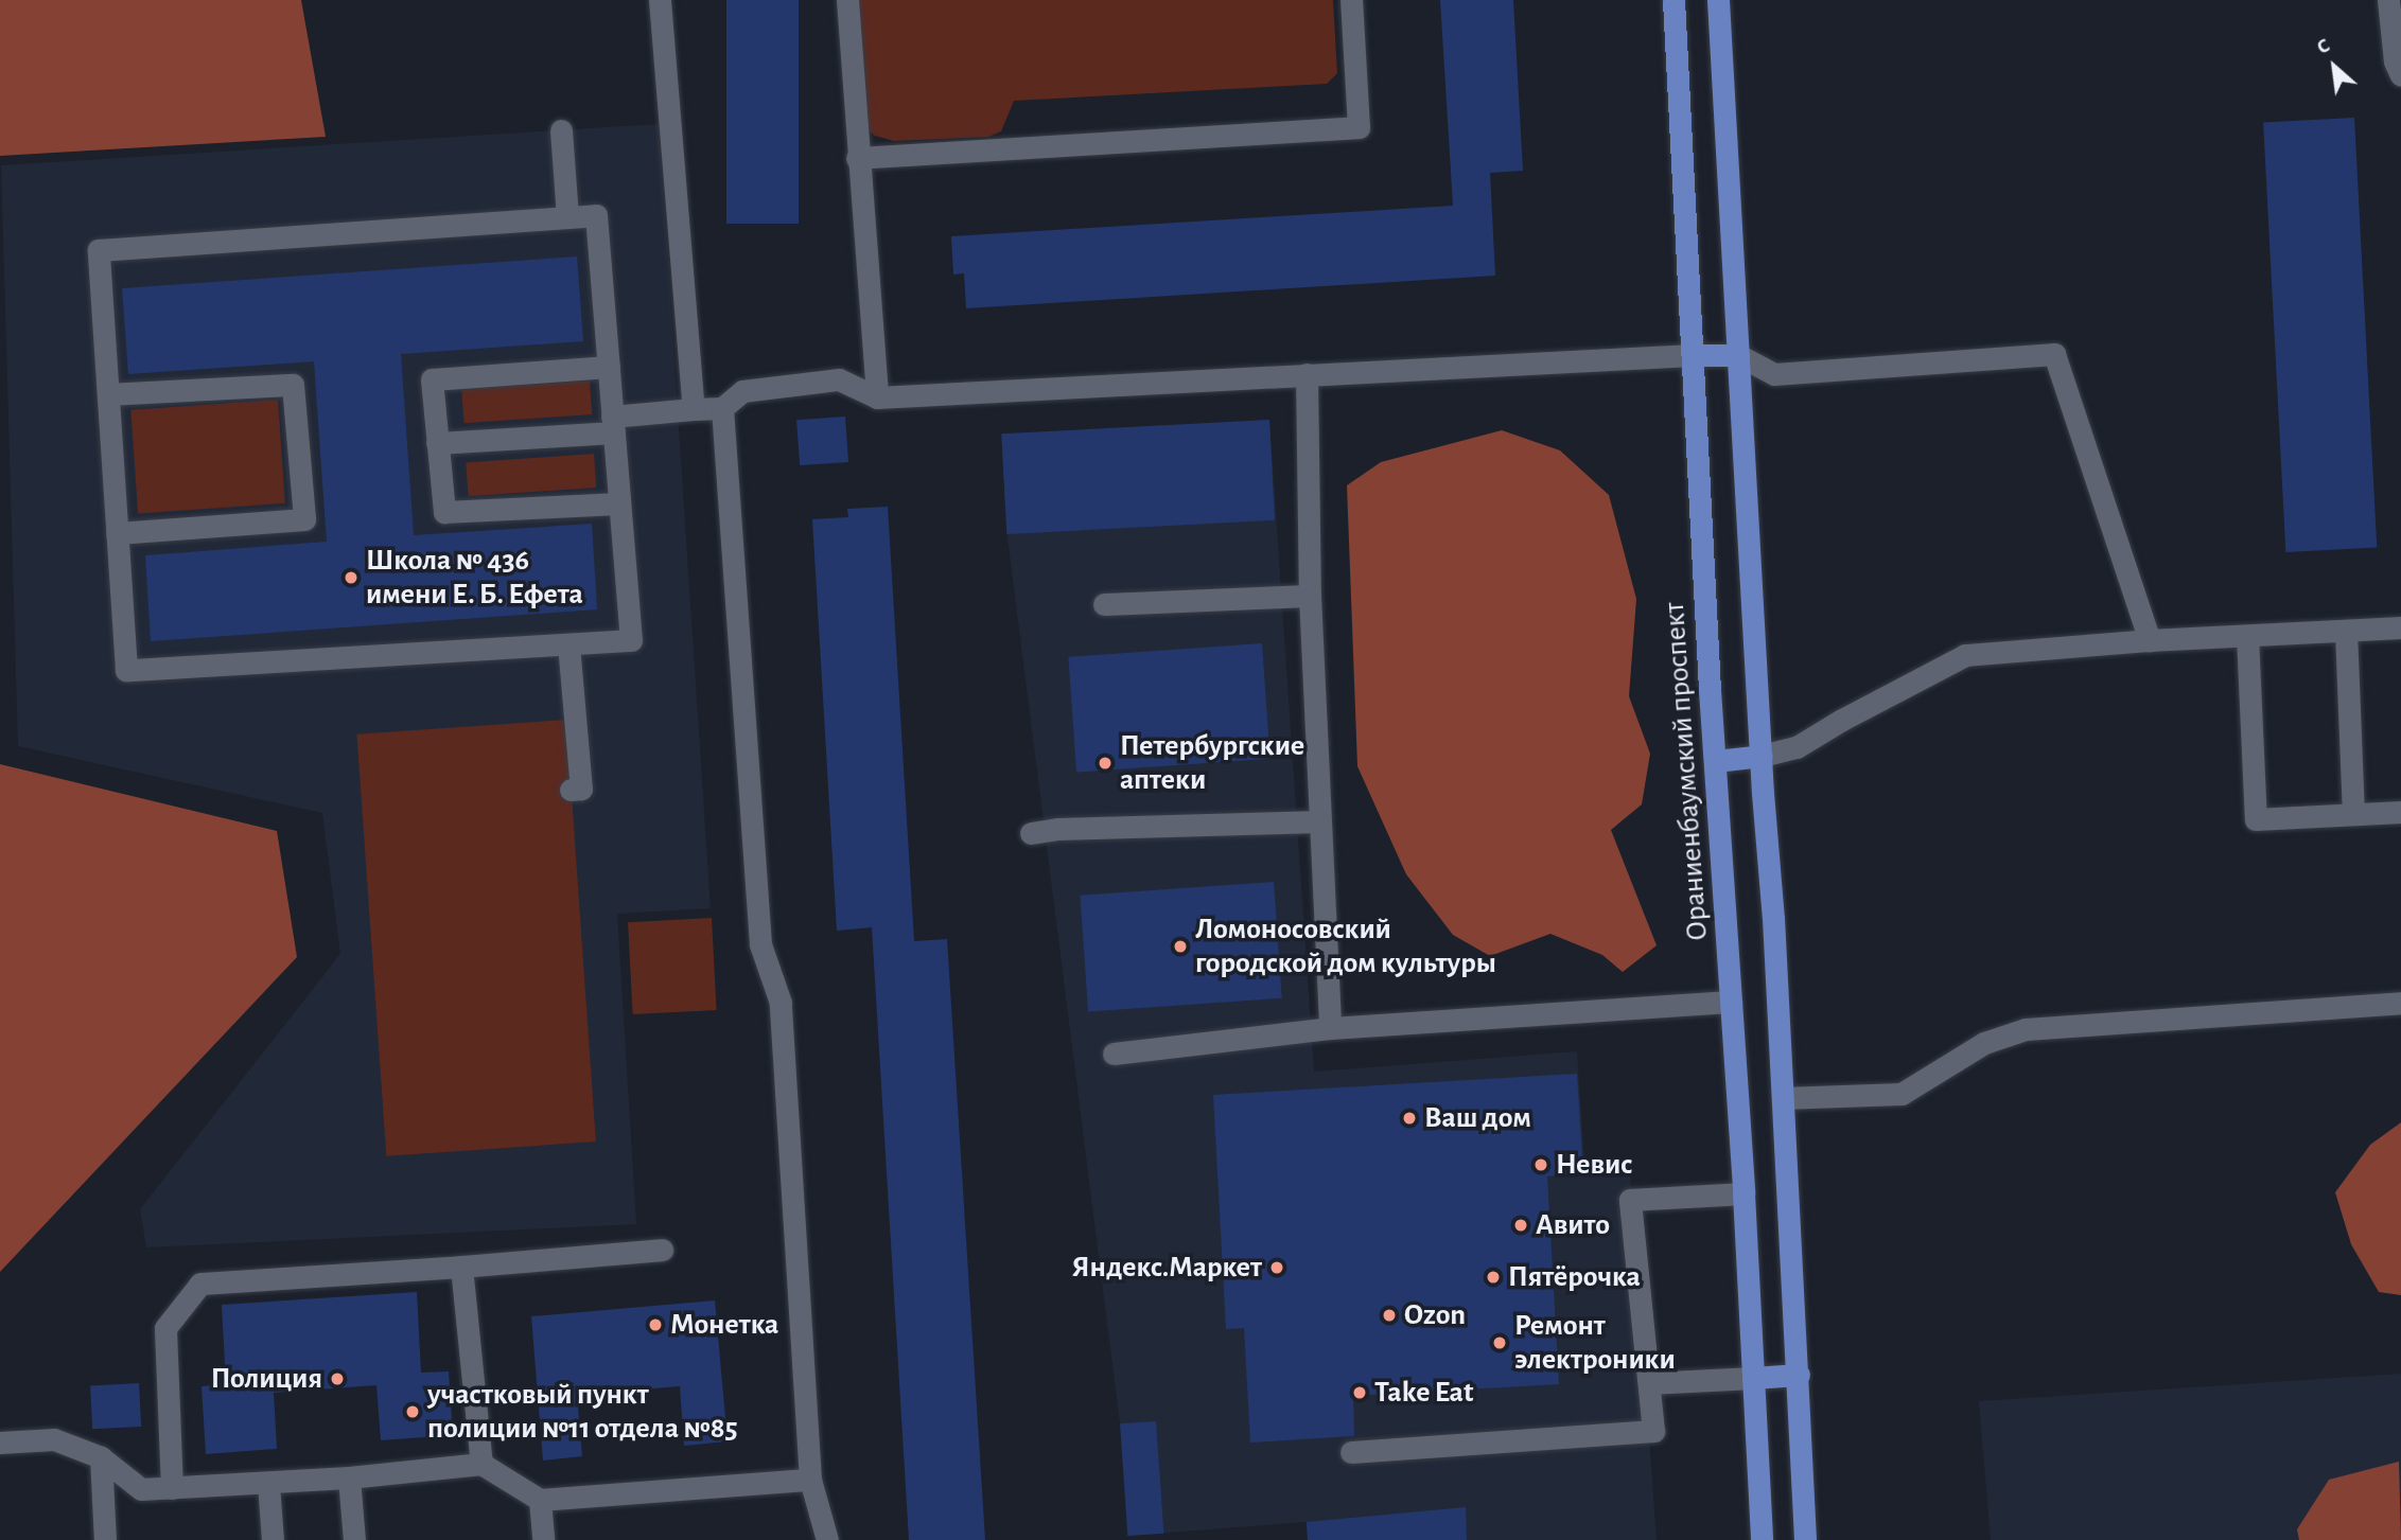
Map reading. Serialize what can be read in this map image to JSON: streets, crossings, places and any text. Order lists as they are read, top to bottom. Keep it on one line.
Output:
{"streets":{"main road":["Ораниенбаумский проспект"]},"places":["Школа № 436 имени Е. Б. Ефета","Петербургские аптеки","Ломоносовский городской дом культуры","Ваш дом","Невис","Авито","Яндекс.Маркет","Пятёрочка","Ozon","Монетка","Ремонт электроники","Полиция","Take Eat","участковый пункт полиции №11 отдела №85"],"north":"top left"}
